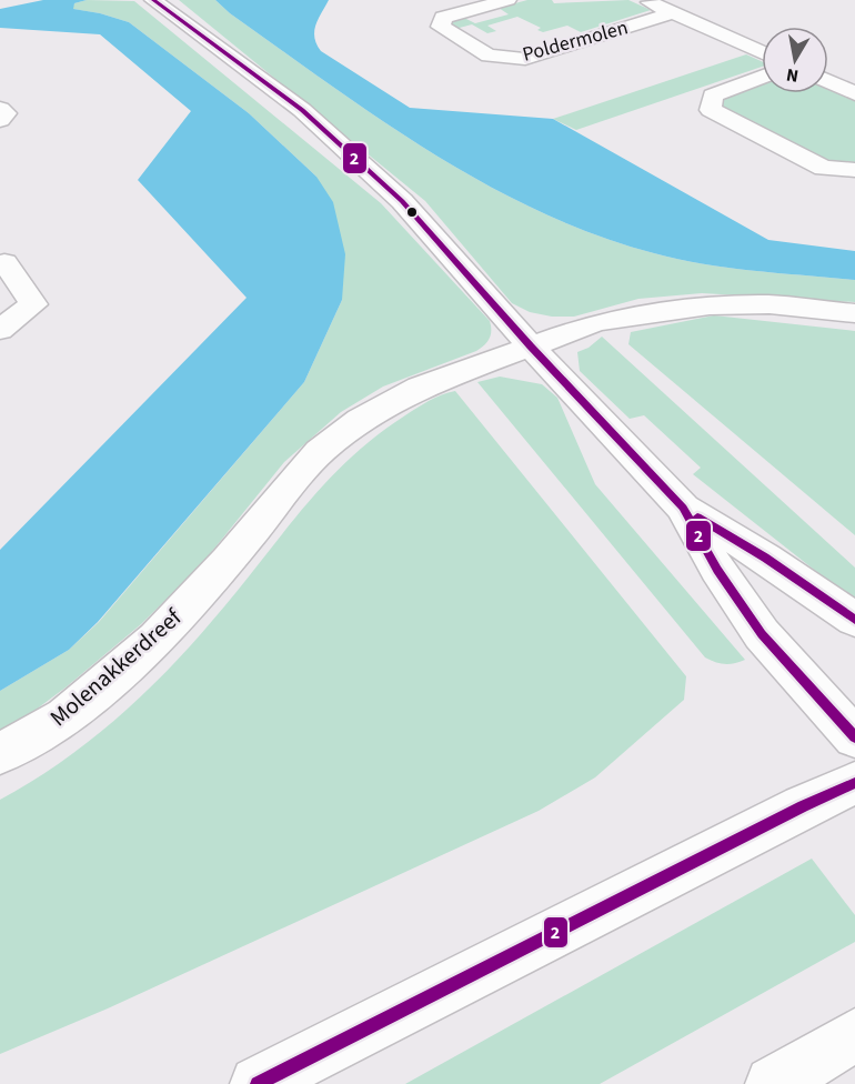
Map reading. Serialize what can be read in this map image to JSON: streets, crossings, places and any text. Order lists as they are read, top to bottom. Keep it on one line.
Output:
{"streets":{"street":["Poldermolen","Molenakkerdreef"]},"lines":["transit line 2"],"north":"bottom"}
